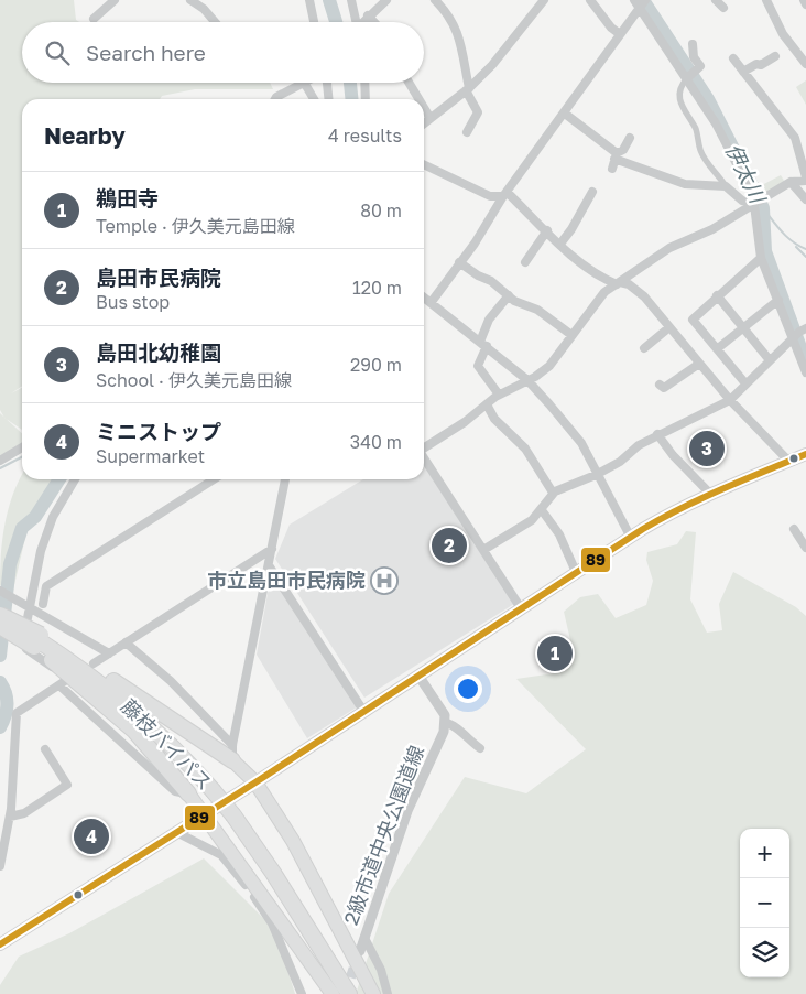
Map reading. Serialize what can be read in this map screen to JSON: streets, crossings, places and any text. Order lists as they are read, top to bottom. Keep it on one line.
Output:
{"streets":{"highway":["藤枝バイパス"],"street":["2級市道中央公園道線"]},"water":["伊太川"],"places":{"hospital":["市立島田市民病院"]},"lines":["transit line 89"],"page":{"search":"Search here","heading":["Nearby","4 results"],"list":[{"mark":"1","name":"鵜田寺","note":"Temple · 伊久美元島田線","value":"80 m"},{"mark":"2","name":"島田市民病院","note":"Bus stop","value":"120 m"},{"mark":"3","name":"島田北幼稚園","note":"School · 伊久美元島田線","value":"290 m"},{"mark":"4","name":"ミニストップ","note":"Supermarket","value":"340 m"}],"pins":["3","2","1","4"],"map_buttons":["+","−"]}}
